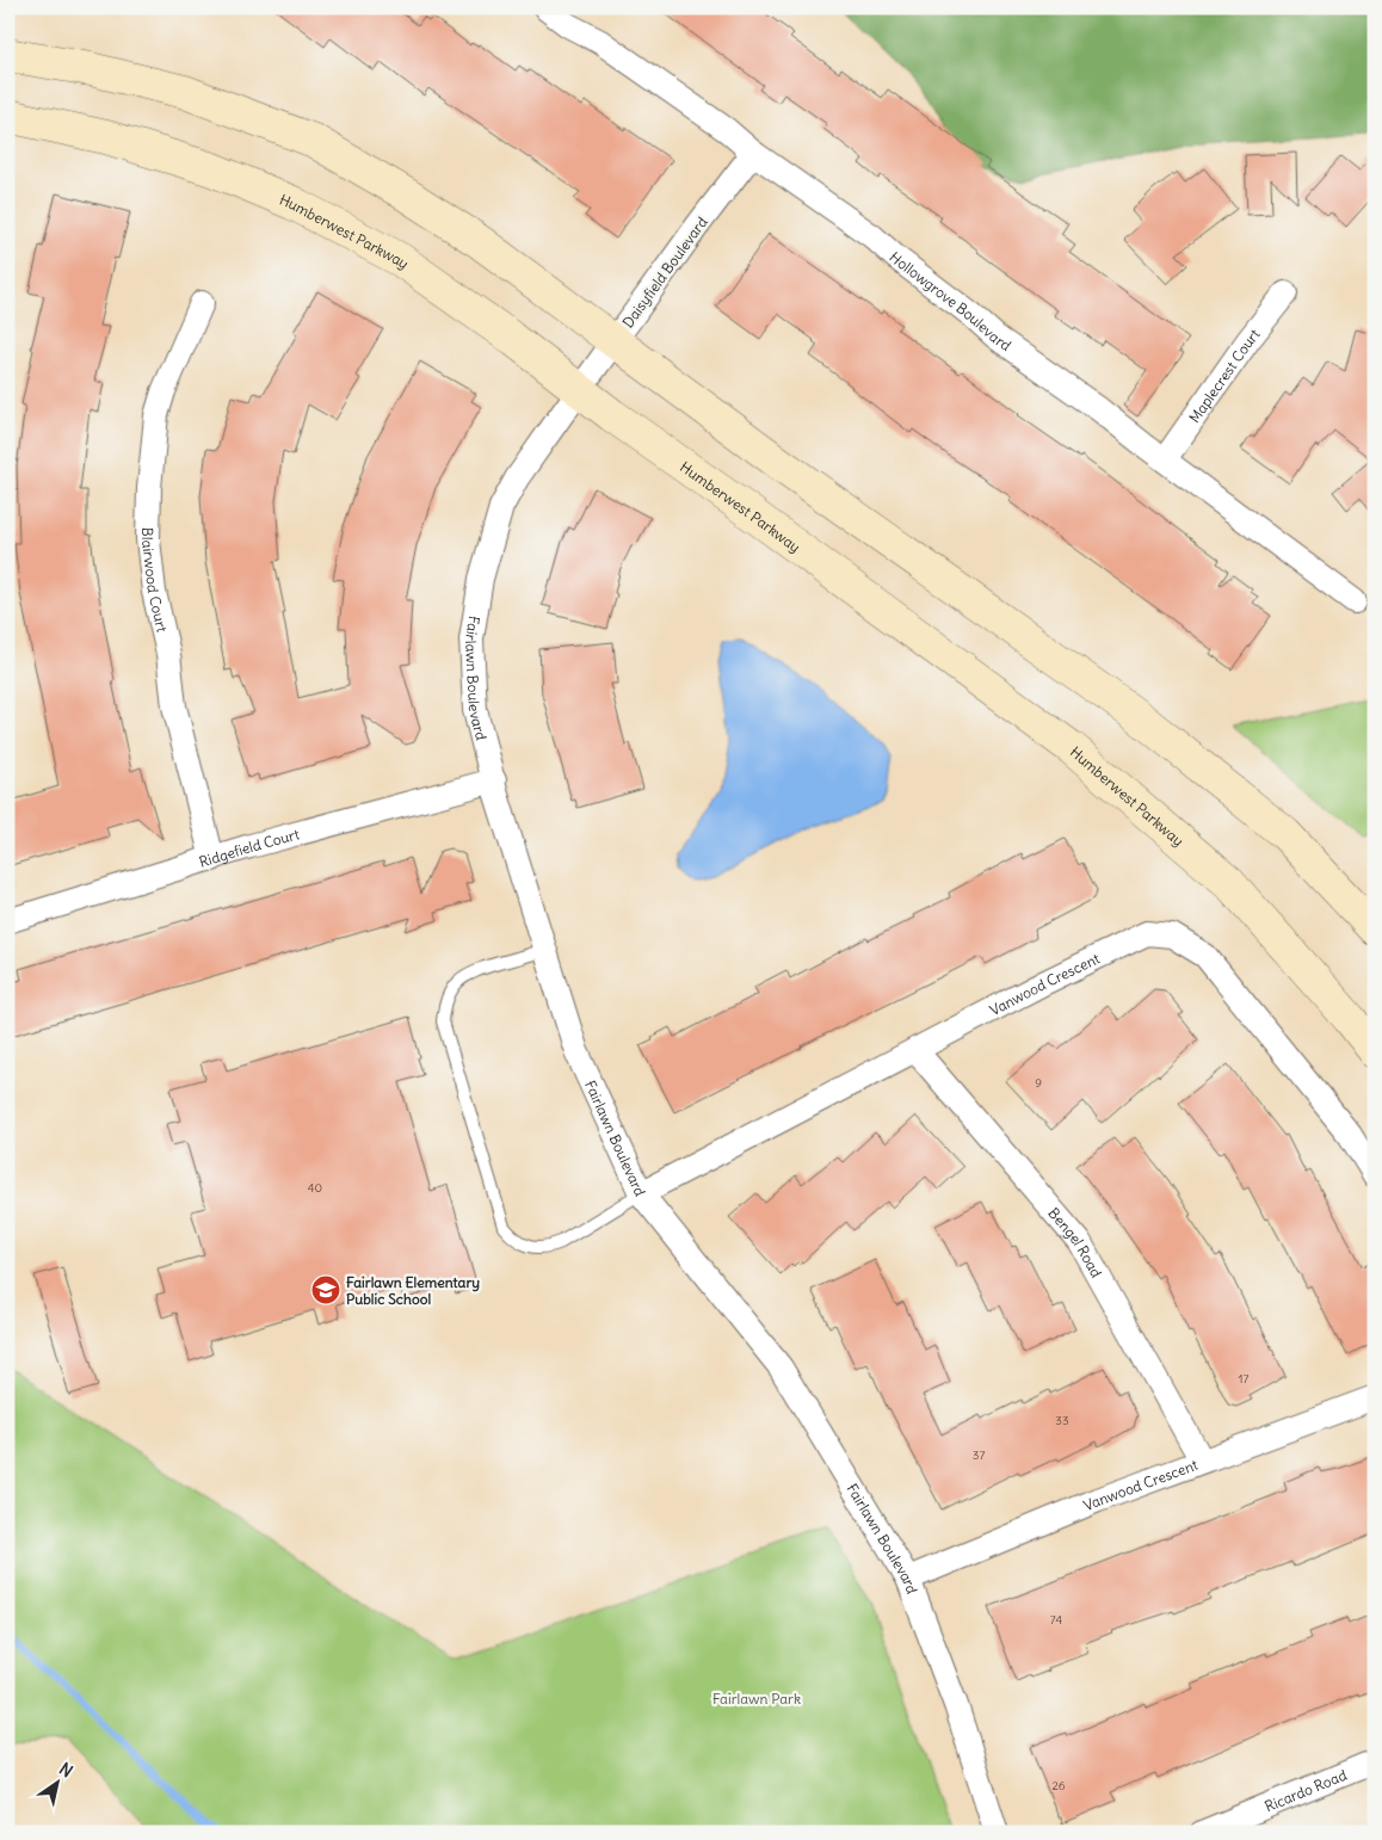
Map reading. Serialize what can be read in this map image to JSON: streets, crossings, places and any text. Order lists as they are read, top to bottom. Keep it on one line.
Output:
{"streets":{"main road":["Humberwest Parkway"],"street":["Daisyfield Boulevard","Hollowgrove Boulevard","Maplecrest Court","Blairwood Court","Fairlawn Boulevard","Ridgefield Court","Vanwood Crescent","Bengel Road","Ricardo Road"]},"crossings":[["Humberwest Parkway","Daisyfield Boulevard"],["Humberwest Parkway","Fairlawn Boulevard"],["Daisyfield Boulevard","Hollowgrove Boulevard"],["Daisyfield Boulevard","Fairlawn Boulevard"],["Hollowgrove Boulevard","Maplecrest Court"],["Blairwood Court","Ridgefield Court"],["Fairlawn Boulevard","Ridgefield Court"],["Fairlawn Boulevard","Vanwood Crescent"],["Vanwood Crescent","Bengel Road"]],"parks":["Fairlawn Park"],"places":{"school or university":["Fairlawn Elementary Public School"]},"house_numbers":["9","40","17","33","37","74","26"],"north":"top right"}
